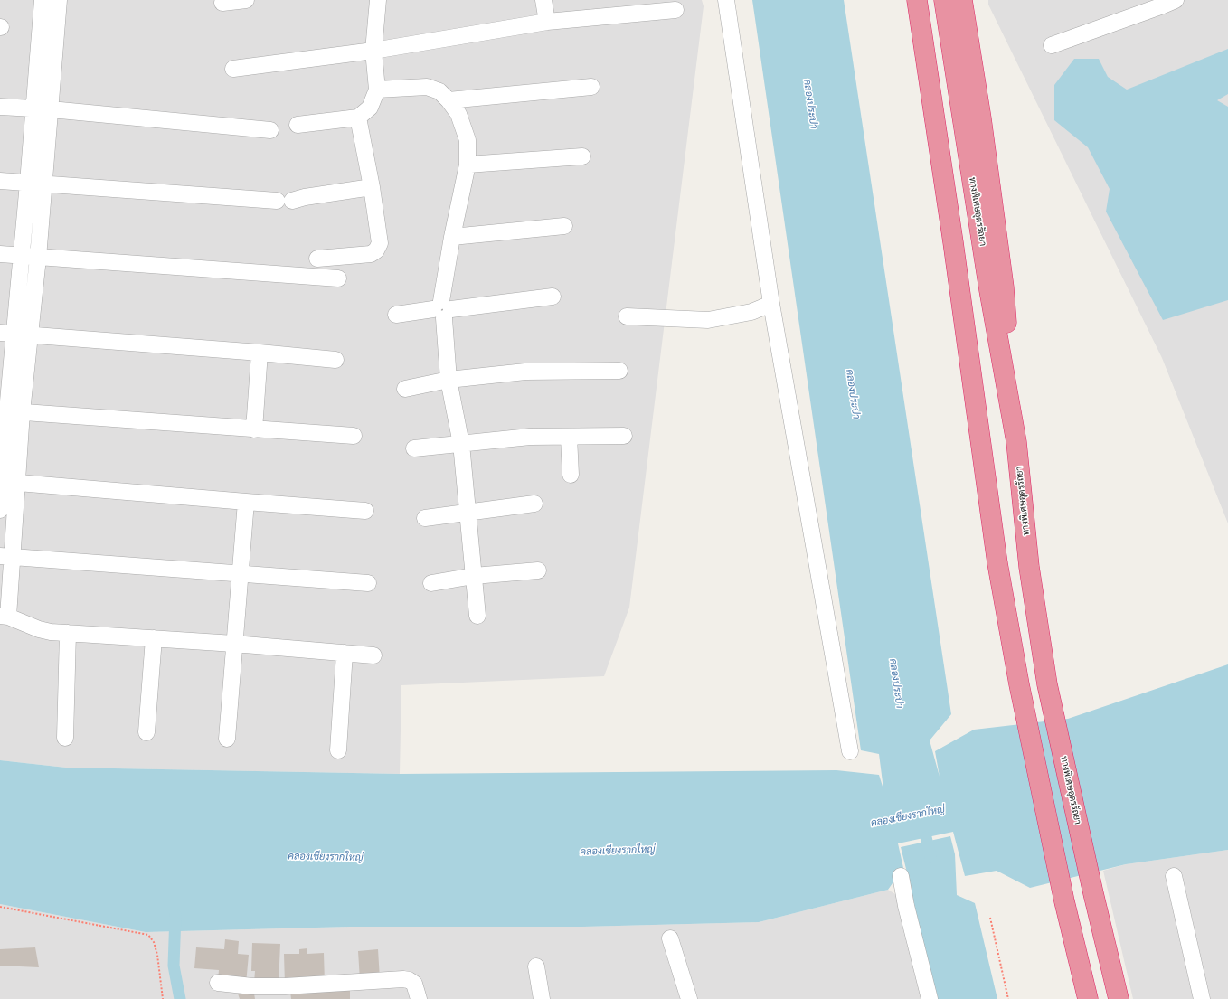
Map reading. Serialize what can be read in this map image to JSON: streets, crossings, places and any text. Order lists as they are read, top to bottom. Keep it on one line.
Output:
{"streets":{"highway":["ทางพิเศษอุดรรัถยา"]},"water":["คลองประปา","คลองเชียงรากใหญ่"]}
